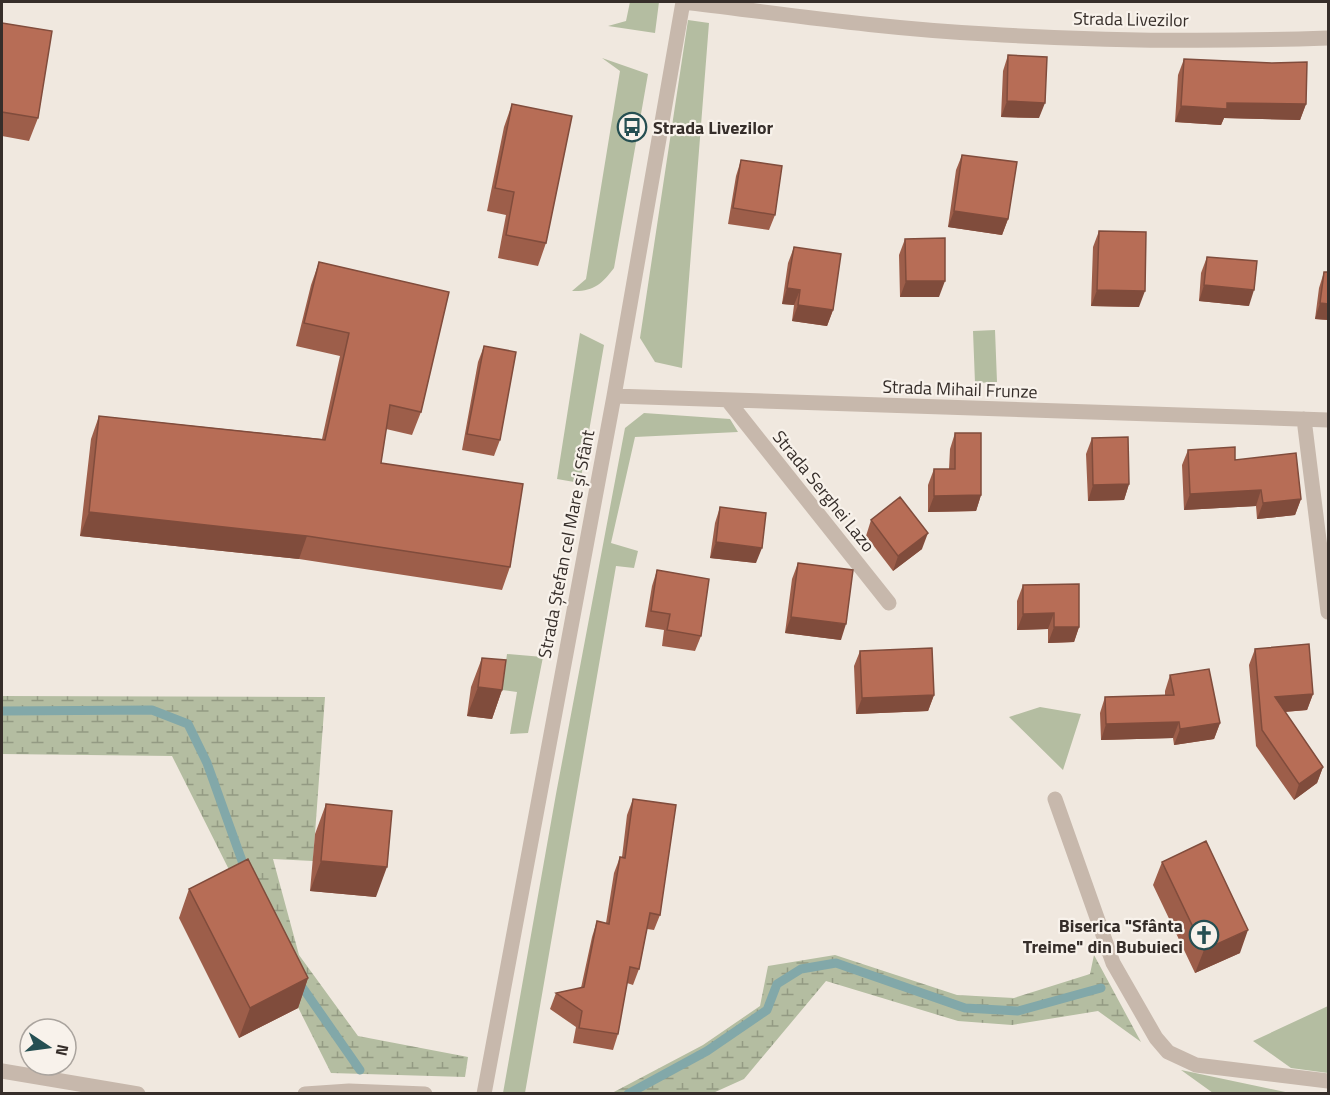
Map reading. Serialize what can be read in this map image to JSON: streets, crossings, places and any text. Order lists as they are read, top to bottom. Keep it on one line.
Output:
{"streets":{"street":["Strada Livezilor","Strada Mihail Frunze","Strada Serghei Lazo","Strada Ștefan cel Mare și Sfânt"]},"crossings":[["Strada Livezilor","Strada Ștefan cel Mare și Sfânt"],["Strada Mihail Frunze","Strada Serghei Lazo"],["Strada Mihail Frunze","Strada Ștefan cel Mare și Sfânt"]],"places":{"bus stop":["Strada Livezilor"],"church":["Biserica \"Sfânta Treime\" din Bubuieci"]},"north":"right"}
